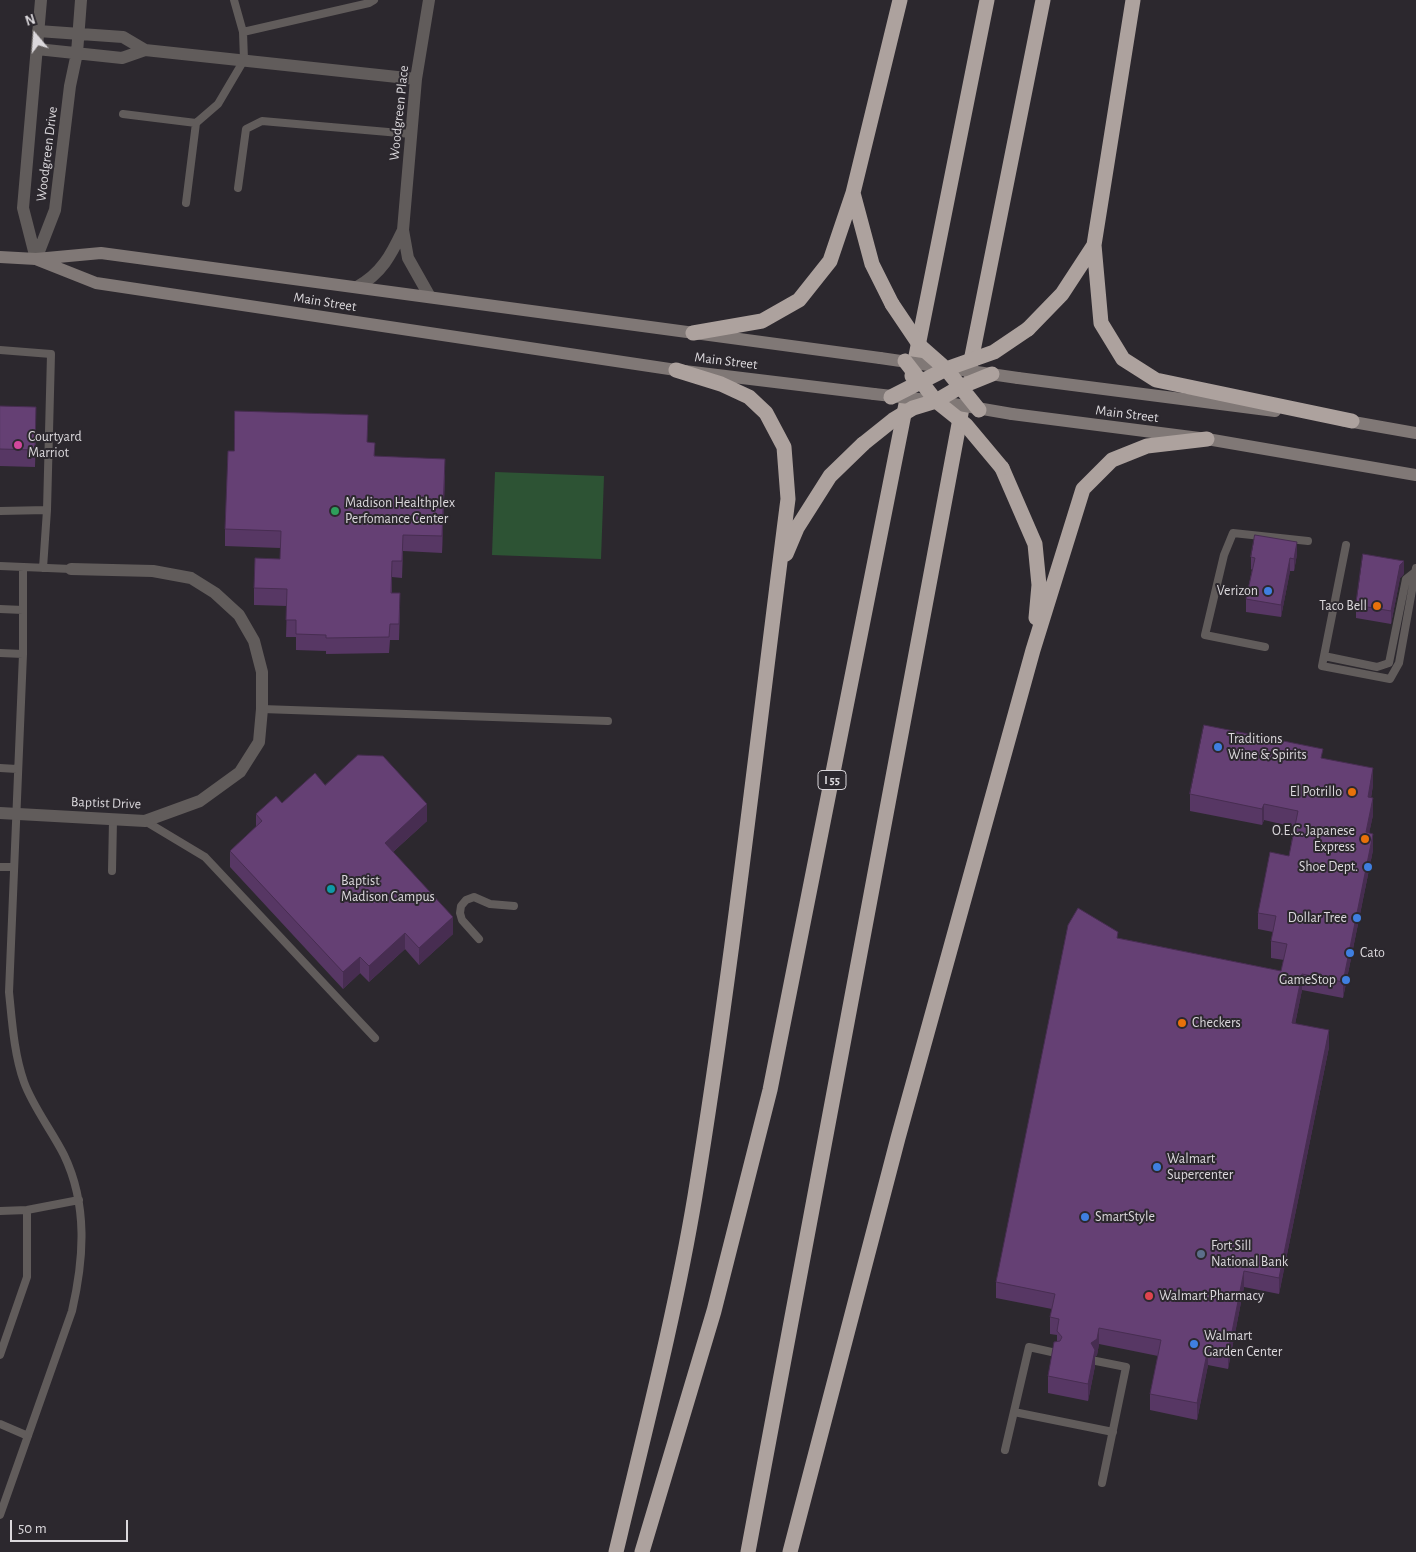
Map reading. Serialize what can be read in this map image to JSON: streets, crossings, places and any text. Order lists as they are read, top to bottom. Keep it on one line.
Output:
{"streets":{"highway":["I 55"],"main road":["Main Street"],"street":["Woodgreen Place","Woodgreen Drive","Baptist Drive"]},"crossings":[["Woodgreen Place","Main Street"],["Woodgreen Drive","Main Street"]],"places":["Courtyard Marriot","Madison Healthplex Perfomance Center","Verizon","Taco Bell","Traditions Wine & Spirits","El Potrillo","O.E.C. Japanese Express","Shoe Dept.","Baptist Madison Campus","Dollar Tree","Cato","GameStop","Checkers","Walmart Supercenter","SmartStyle","Fort Sill National Bank","Walmart Pharmacy","Walmart Garden Center"],"scale_bar":"50 m","north":"top"}
